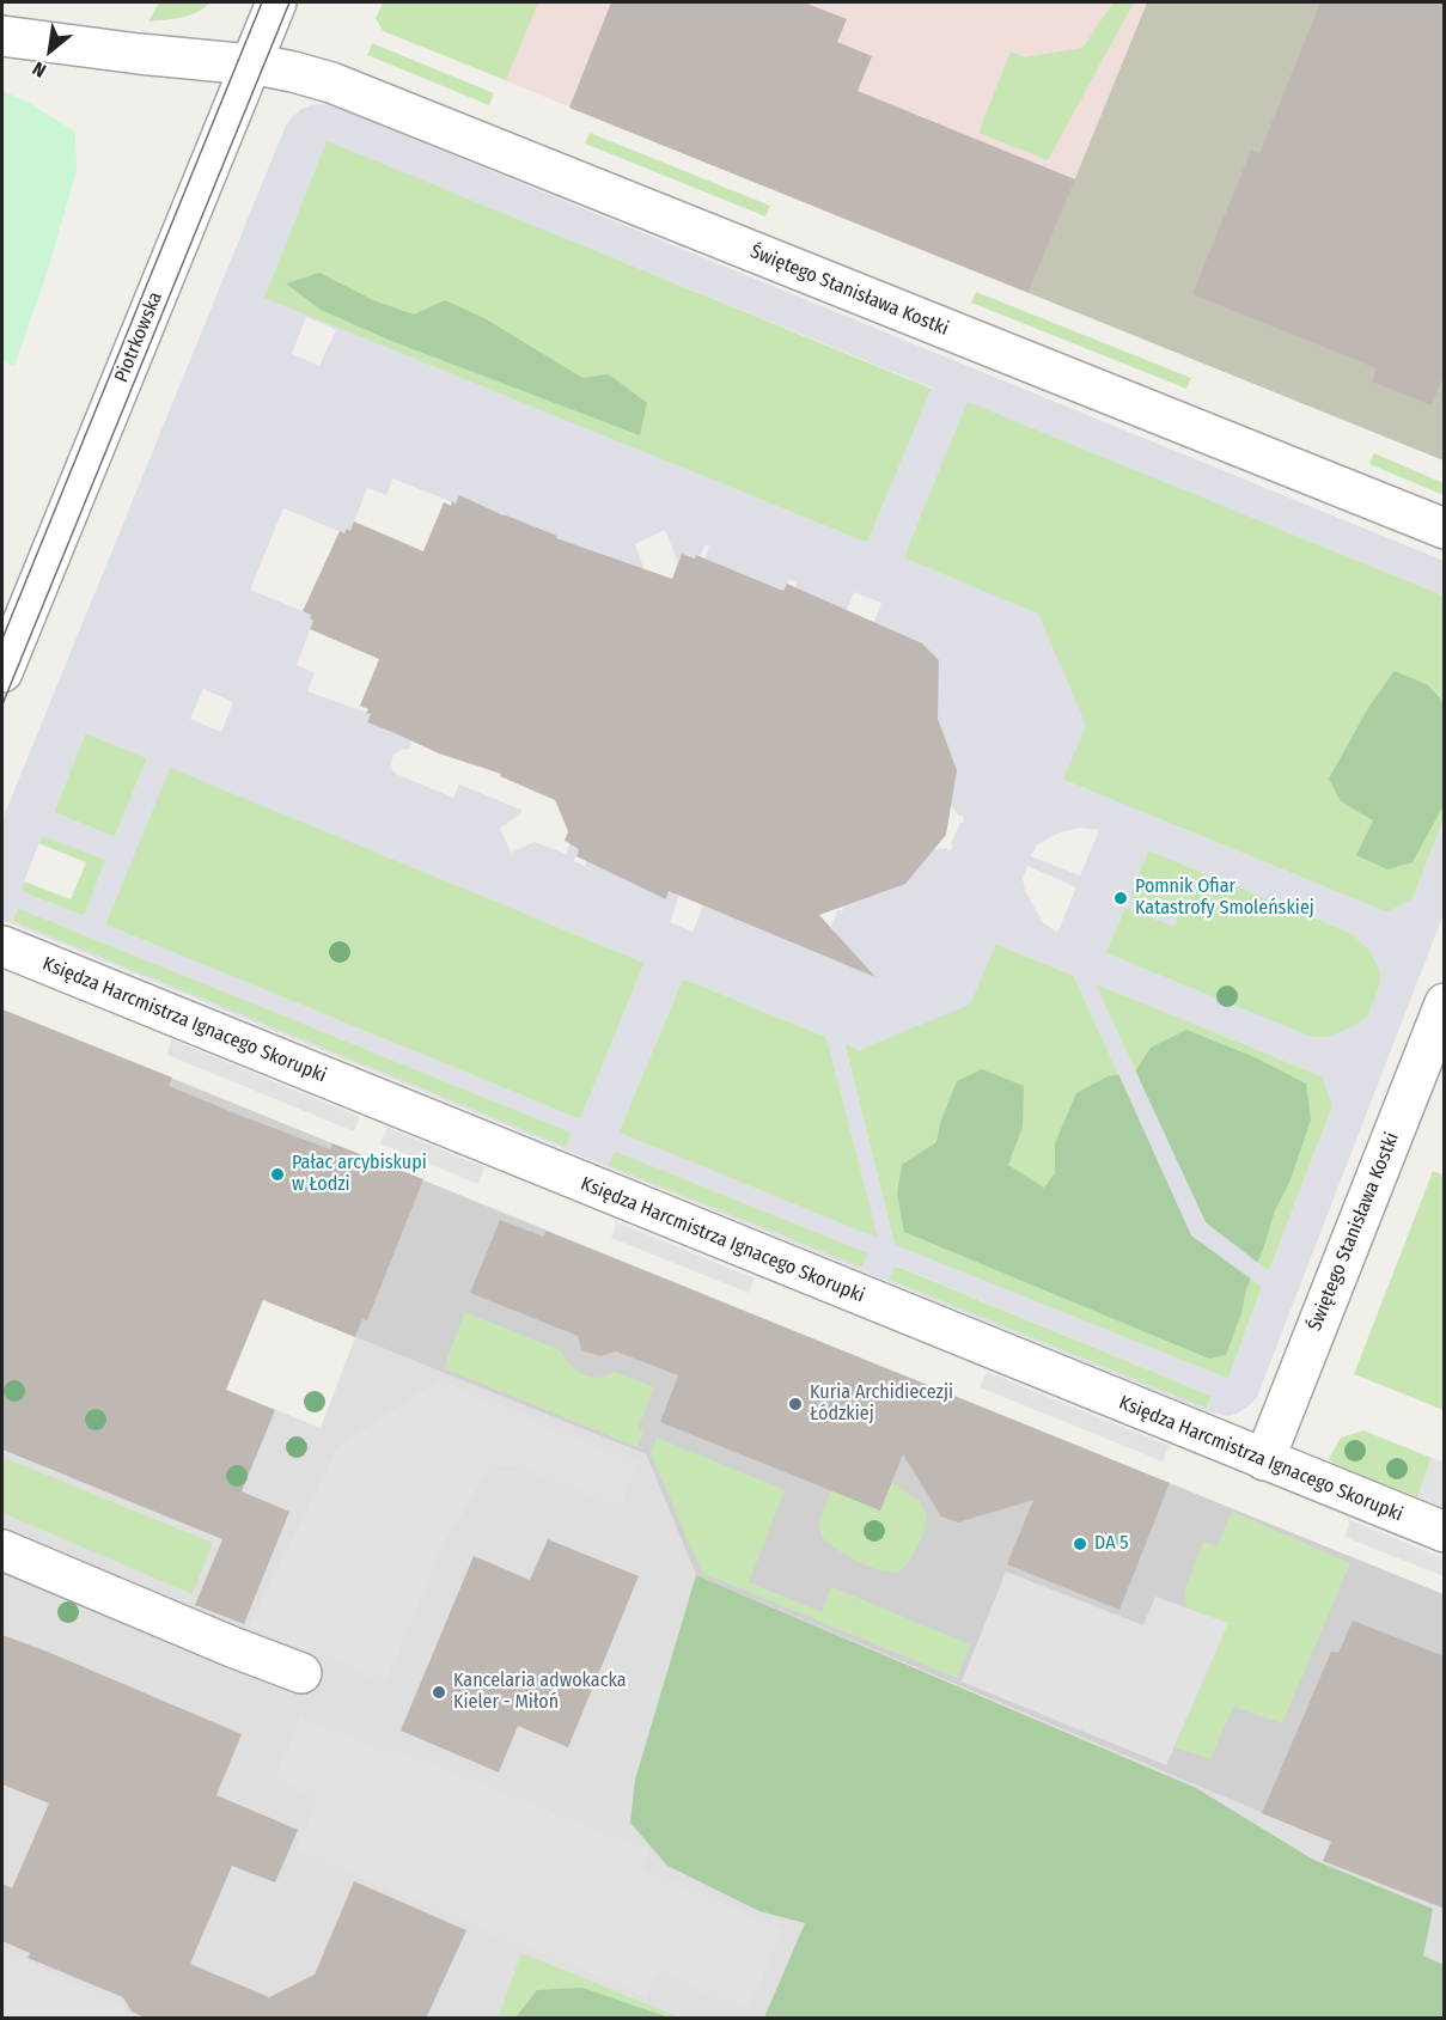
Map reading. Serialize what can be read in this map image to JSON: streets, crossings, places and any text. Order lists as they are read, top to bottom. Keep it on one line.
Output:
{"streets":{"street":["Świętego Stanisława Kostki","Piotrkowska","Księdza Harcmistrza Ignacego Skorupki"]},"crossings":[["Świętego Stanisława Kostki","Piotrkowska"],["Świętego Stanisława Kostki","Księdza Harcmistrza Ignacego Skorupki"]],"places":["Pomnik Ofiar Katastrofy Smoleńskiej","Pałac arcybiskupi w Łodzi","Kuria Archidiecezji Łódzkiej","DA 5","Kancelaria adwokacka Kieler - Miłoń"],"north":"bottom left"}
